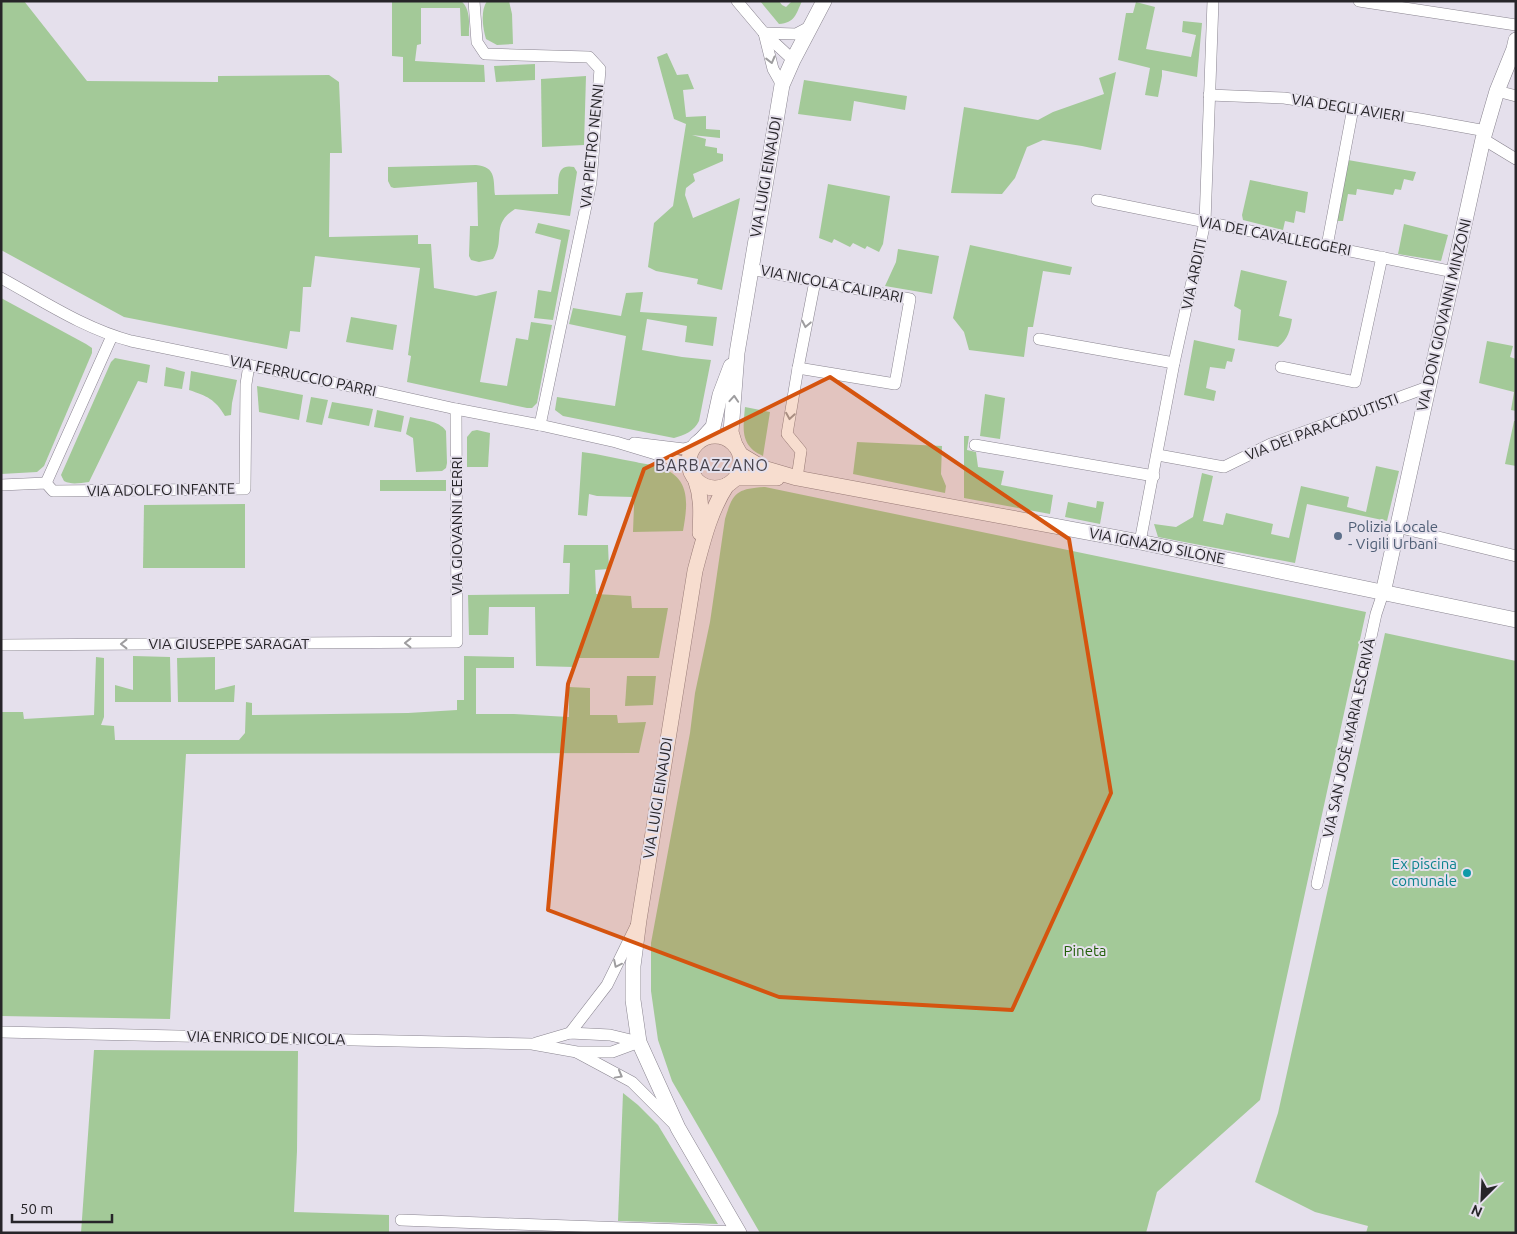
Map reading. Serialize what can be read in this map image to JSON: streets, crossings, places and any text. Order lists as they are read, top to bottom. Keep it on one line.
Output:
{"streets":{"street":["VIA DEGLI AVIERI","VIA PIETRO NENNI","VIA LUIGI EINAUDI","VIA DEI CAVALLEGGERI","VIA ARDITI","VIA NICOLA CALIPARI","VIA DON GIOVANNI MINZONI","VIA FERRUCCIO PARRI","VIA DEI PARACADUTISTI","VIA ADOLFO INFANTE","VIA GIOVANNI CERRI","VIA IGNAZIO SILONE","VIA GIUSEPPE SARAGAT","VIA SAN JOSÈ MARIA ESCRIVÀ","VIA ENRICO DE NICOLA"]},"crossings":[["VIA DEGLI AVIERI","VIA ARDITI"],["VIA DEGLI AVIERI","VIA DON GIOVANNI MINZONI"],["VIA PIETRO NENNI","VIA FERRUCCIO PARRI"],["VIA LUIGI EINAUDI","VIA NICOLA CALIPARI"],["VIA LUIGI EINAUDI","VIA FERRUCCIO PARRI"],["VIA LUIGI EINAUDI","VIA IGNAZIO SILONE"],["VIA DEI CAVALLEGGERI","VIA ARDITI"],["VIA DEI CAVALLEGGERI","VIA DON GIOVANNI MINZONI"],["VIA ARDITI","VIA DEI PARACADUTISTI"],["VIA ARDITI","VIA IGNAZIO SILONE"],["VIA DON GIOVANNI MINZONI","VIA DEI PARACADUTISTI"],["VIA DON GIOVANNI MINZONI","VIA IGNAZIO SILONE"],["VIA DON GIOVANNI MINZONI","VIA SAN JOSÈ MARIA ESCRIVÀ"],["VIA FERRUCCIO PARRI","VIA ADOLFO INFANTE"],["VIA FERRUCCIO PARRI","VIA GIOVANNI CERRI"],["VIA FERRUCCIO PARRI","VIA IGNAZIO SILONE"],["VIA GIOVANNI CERRI","VIA GIUSEPPE SARAGAT"],["VIA IGNAZIO SILONE","VIA SAN JOSÈ MARIA ESCRIVÀ"]],"one_way":["VIA GIUSEPPE SARAGAT"],"districts":["BARBAZZANO"],"parks":["Pineta"],"places":["Polizia Locale - Vigili Urbani","Ex piscina comunale"],"scale_bar":"50 m","north":"bottom left"}
